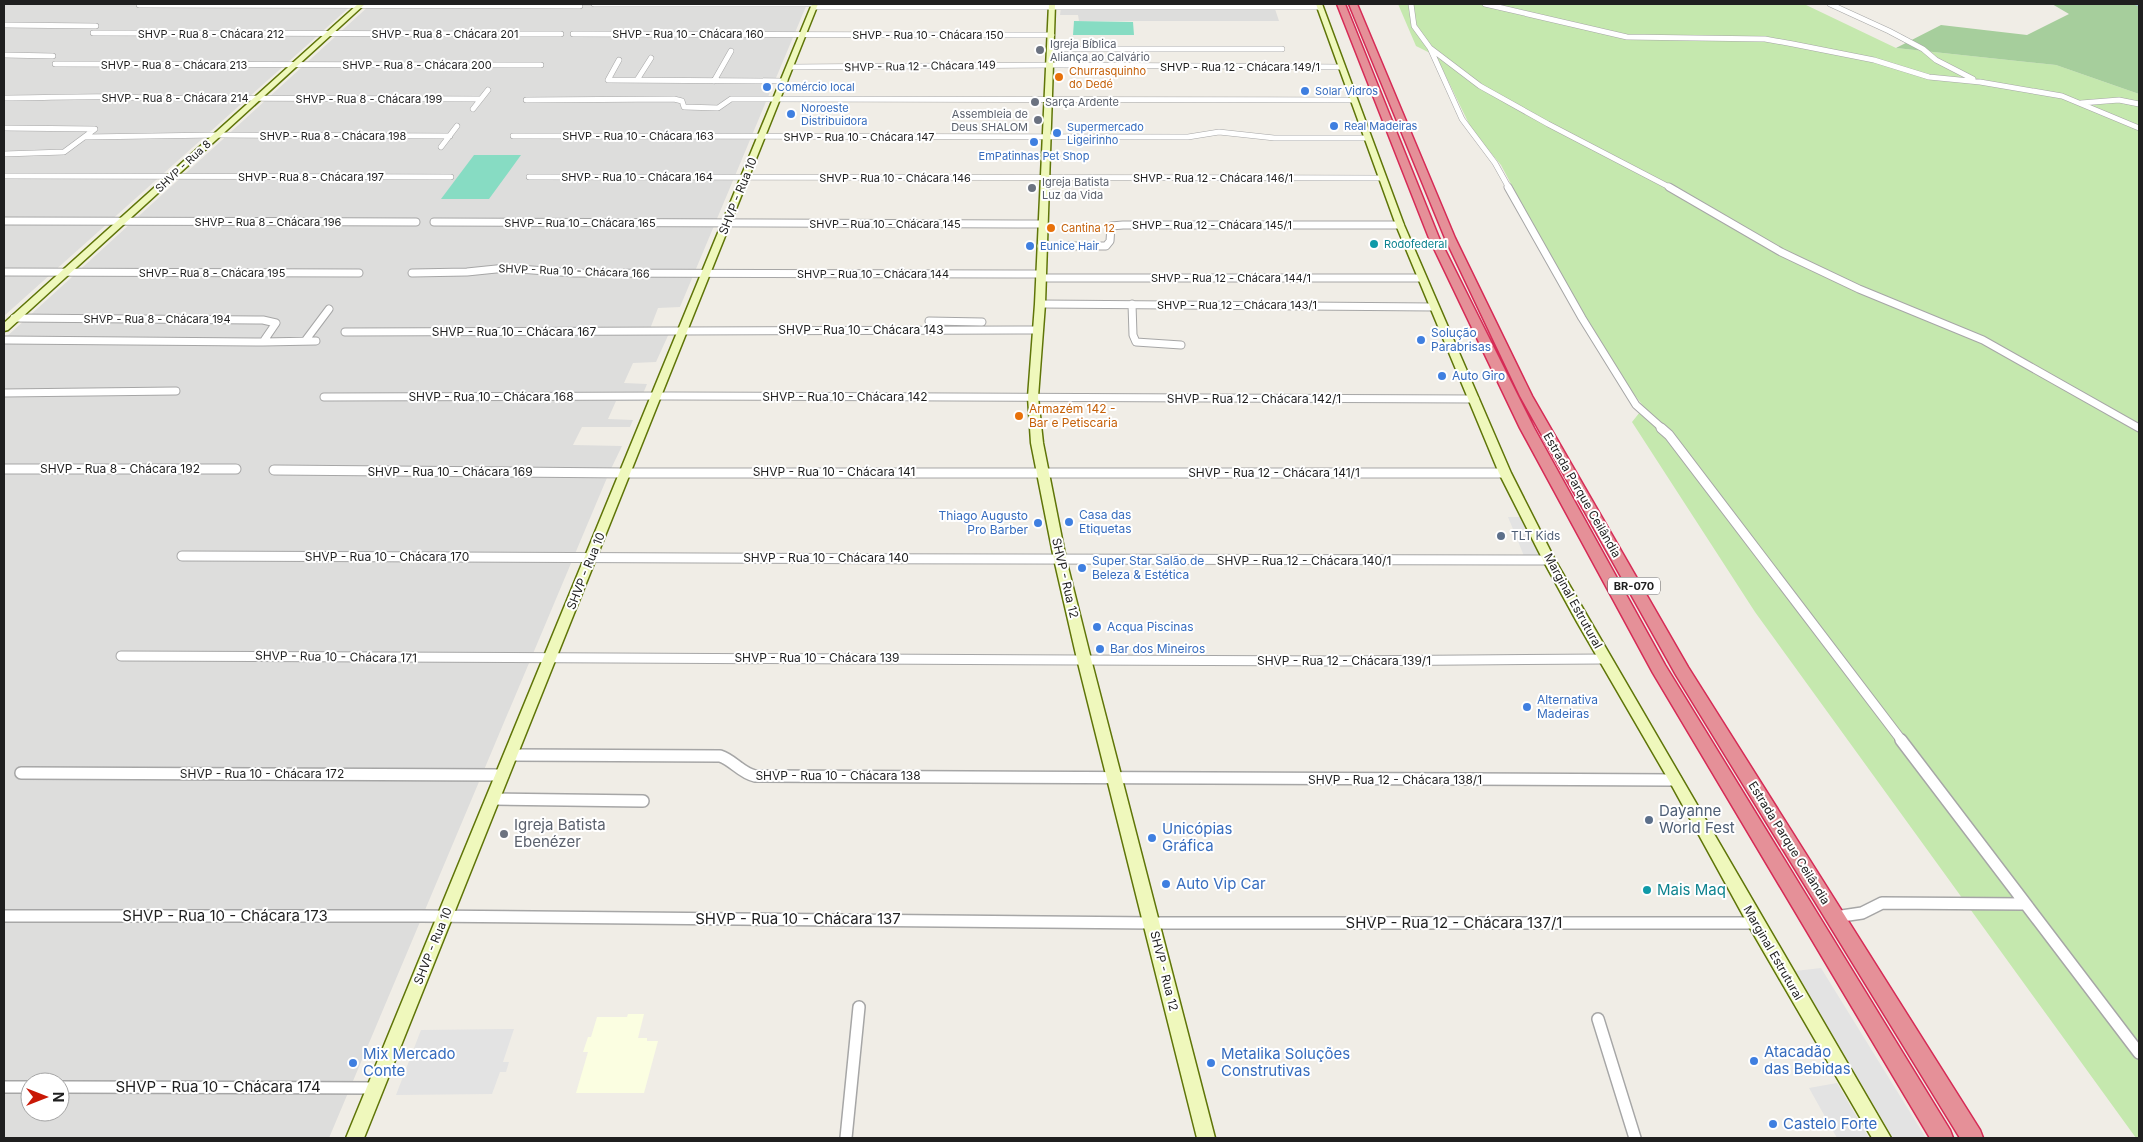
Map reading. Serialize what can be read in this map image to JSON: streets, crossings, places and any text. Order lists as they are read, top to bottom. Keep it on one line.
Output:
{"streets":{"highway":["Estrada Parque Ceilândia","BR-070"],"street":["SHVP - Rua 8 - Chácara 212","SHVP - Rua 8 - Chácara 201","SHVP - Rua 10 - Chácara 160","SHVP - Rua 10 - Chácara 150","SHVP - Rua 8 - Chácara 213","SHVP - Rua 8 - Chácara 200","SHVP - Rua 12 - Chácara 149","SHVP - Rua 12 - Chácara 149/1","SHVP - Rua 8 - Chácara 214","SHVP - Rua 8 - Chácara 199","SHVP - Rua 8 - Chácara 198","SHVP - Rua 10 - Chácara 163","SHVP - Rua 10 - Chácara 147","SHVP - Rua 8","SHVP - Rua 8 - Chácara 197","SHVP - Rua 10 - Chácara 164","SHVP - Rua 10 - Chácara 146","SHVP - Rua 12 - Chácara 146/1","SHVP - Rua 10","SHVP - Rua 8 - Chácara 196","SHVP - Rua 10 - Chácara 165","SHVP - Rua 10 - Chácara 145","SHVP - Rua 12 - Chácara 145/1","SHVP - Rua 10 - Chácara 166","SHVP - Rua 8 - Chácara 195","SHVP - Rua 10 - Chácara 144","SHVP - Rua 12 - Chácara 144/1","SHVP - Rua 12 - Chácara 143/1","SHVP - Rua 8 - Chácara 194","SHVP - Rua 10 - Chácara 143","SHVP - Rua 10 - Chácara 167","SHVP - Rua 10 - Chácara 168","SHVP - Rua 10 - Chácara 142","SHVP - Rua 12 - Chácara 142/1","SHVP - Rua 8 - Chácara 192","SHVP - Rua 10 - Chácara 169","SHVP - Rua 10 - Chácara 141","SHVP - Rua 12 - Chácara 141/1","SHVP - Rua 10 - Chácara 170","SHVP - Rua 10 - Chácara 140","SHVP - Rua 12 - Chácara 140/1","SHVP - Rua 12","Marginal Estrutural","SHVP - Rua 10 - Chácara 171","SHVP - Rua 10 - Chácara 139","SHVP - Rua 12 - Chácara 139/1","SHVP - Rua 10 - Chácara 172","SHVP - Rua 10 - Chácara 138","SHVP - Rua 12 - Chácara 138/1","SHVP - Rua 10 - Chácara 173","SHVP - Rua 10 - Chácara 137","SHVP - Rua 12 - Chácara 137/1","SHVP - Rua 10 - Chácara 174"]},"crossings":[["SHVP - Rua 8 - Chácara 212","SHVP - Rua 8 - Chácara 201"],["SHVP - Rua 8 - Chácara 212","SHVP - Rua 8"],["SHVP - Rua 8 - Chácara 201","SHVP - Rua 8"],["SHVP - Rua 10 - Chácara 160","SHVP - Rua 10 - Chácara 150"],["SHVP - Rua 10 - Chácara 160","SHVP - Rua 10"],["SHVP - Rua 10 - Chácara 150","SHVP - Rua 10"],["SHVP - Rua 10 - Chácara 150","SHVP - Rua 12"],["SHVP - Rua 8 - Chácara 213","SHVP - Rua 8 - Chácara 200"],["SHVP - Rua 8 - Chácara 213","SHVP - Rua 8"],["SHVP - Rua 8 - Chácara 200","SHVP - Rua 8"],["SHVP - Rua 12 - Chácara 149","SHVP - Rua 12 - Chácara 149/1"],["SHVP - Rua 12 - Chácara 149","SHVP - Rua 10"],["SHVP - Rua 12 - Chácara 149","SHVP - Rua 12"],["SHVP - Rua 12 - Chácara 149/1","SHVP - Rua 12"],["SHVP - Rua 12 - Chácara 149/1","Marginal Estrutural"],["SHVP - Rua 8 - Chácara 214","SHVP - Rua 8 - Chácara 199"],["SHVP - Rua 8 - Chácara 214","SHVP - Rua 8"],["SHVP - Rua 8 - Chácara 199","SHVP - Rua 8"],["SHVP - Rua 8 - Chácara 198","SHVP - Rua 8"],["SHVP - Rua 10 - Chácara 163","SHVP - Rua 10 - Chácara 147"],["SHVP - Rua 10 - Chácara 163","SHVP - Rua 10"],["SHVP - Rua 10 - Chácara 147","SHVP - Rua 10"],["SHVP - Rua 10 - Chácara 147","SHVP - Rua 12"],["SHVP - Rua 10 - Chácara 147","Marginal Estrutural"],["SHVP - Rua 8","SHVP - Rua 8 - Chácara 197"],["SHVP - Rua 8","SHVP - Rua 8 - Chácara 196"],["SHVP - Rua 8","SHVP - Rua 8 - Chácara 195"],["SHVP - Rua 8","SHVP - Rua 8 - Chácara 194"],["SHVP - Rua 10 - Chácara 164","SHVP - Rua 10 - Chácara 146"],["SHVP - Rua 10 - Chácara 164","SHVP - Rua 10"],["SHVP - Rua 10 - Chácara 146","SHVP - Rua 12 - Chácara 146/1"],["SHVP - Rua 10 - Chácara 146","SHVP - Rua 10"],["SHVP - Rua 10 - Chácara 146","SHVP - Rua 12"],["SHVP - Rua 12 - Chácara 146/1","SHVP - Rua 12"],["SHVP - Rua 12 - Chácara 146/1","Marginal Estrutural"],["SHVP - Rua 10","SHVP - Rua 10 - Chácara 165"],["SHVP - Rua 10","SHVP - Rua 10 - Chácara 145"],["SHVP - Rua 10","SHVP - Rua 10 - Chácara 166"],["SHVP - Rua 10","SHVP - Rua 10 - Chácara 144"],["SHVP - Rua 10","SHVP - Rua 10 - Chácara 143"],["SHVP - Rua 10","SHVP - Rua 10 - Chácara 167"],["SHVP - Rua 10","SHVP - Rua 10 - Chácara 168"],["SHVP - Rua 10","SHVP - Rua 10 - Chácara 142"],["SHVP - Rua 10","SHVP - Rua 10 - Chácara 169"],["SHVP - Rua 10","SHVP - Rua 10 - Chácara 141"],["SHVP - Rua 10","SHVP - Rua 10 - Chácara 170"],["SHVP - Rua 10","SHVP - Rua 10 - Chácara 140"],["SHVP - Rua 10","SHVP - Rua 10 - Chácara 171"],["SHVP - Rua 10","SHVP - Rua 10 - Chácara 139"],["SHVP - Rua 10","SHVP - Rua 10 - Chácara 172"],["SHVP - Rua 10","SHVP - Rua 10 - Chácara 138"],["SHVP - Rua 10","SHVP - Rua 10 - Chácara 173"],["SHVP - Rua 10","SHVP - Rua 10 - Chácara 137"],["SHVP - Rua 10","SHVP - Rua 10 - Chácara 174"],["SHVP - Rua 10 - Chácara 165","SHVP - Rua 10 - Chácara 145"],["SHVP - Rua 10 - Chácara 145","SHVP - Rua 12"],["SHVP - Rua 12 - Chácara 145/1","SHVP - Rua 12"],["SHVP - Rua 12 - Chácara 145/1","Marginal Estrutural"],["SHVP - Rua 10 - Chácara 166","SHVP - Rua 10 - Chácara 144"],["SHVP - Rua 10 - Chácara 144","SHVP - Rua 12 - Chácara 144/1"],["SHVP - Rua 10 - Chácara 144","SHVP - Rua 12"],["SHVP - Rua 12 - Chácara 144/1","SHVP - Rua 12"],["SHVP - Rua 12 - Chácara 144/1","Marginal Estrutural"],["SHVP - Rua 12 - Chácara 143/1","SHVP - Rua 12"],["SHVP - Rua 12 - Chácara 143/1","Marginal Estrutural"],["SHVP - Rua 10 - Chácara 143","SHVP - Rua 10 - Chácara 167"],["SHVP - Rua 10 - Chácara 143","SHVP - Rua 12"],["SHVP - Rua 10 - Chácara 168","SHVP - Rua 10 - Chácara 142"],["SHVP - Rua 10 - Chácara 142","SHVP - Rua 12 - Chácara 142/1"],["SHVP - Rua 10 - Chácara 142","SHVP - Rua 12"],["SHVP - Rua 12 - Chácara 142/1","SHVP - Rua 12"],["SHVP - Rua 12 - Chácara 142/1","Marginal Estrutural"],["SHVP - Rua 10 - Chácara 169","SHVP - Rua 10 - Chácara 141"],["SHVP - Rua 10 - Chácara 141","SHVP - Rua 12 - Chácara 141/1"],["SHVP - Rua 10 - Chácara 141","SHVP - Rua 12"],["SHVP - Rua 12 - Chácara 141/1","SHVP - Rua 12"],["SHVP - Rua 12 - Chácara 141/1","Marginal Estrutural"],["SHVP - Rua 10 - Chácara 170","SHVP - Rua 10 - Chácara 140"],["SHVP - Rua 10 - Chácara 140","SHVP - Rua 12 - Chácara 140/1"],["SHVP - Rua 10 - Chácara 140","SHVP - Rua 12"],["SHVP - Rua 12 - Chácara 140/1","SHVP - Rua 12"],["SHVP - Rua 12 - Chácara 140/1","Marginal Estrutural"],["SHVP - Rua 12","SHVP - Rua 10 - Chácara 139"],["SHVP - Rua 12","SHVP - Rua 12 - Chácara 139/1"],["SHVP - Rua 12","SHVP - Rua 10 - Chácara 138"],["SHVP - Rua 12","SHVP - Rua 12 - Chácara 138/1"],["SHVP - Rua 12","SHVP - Rua 10 - Chácara 137"],["SHVP - Rua 12","SHVP - Rua 12 - Chácara 137/1"],["Marginal Estrutural","SHVP - Rua 12 - Chácara 139/1"],["Marginal Estrutural","SHVP - Rua 12 - Chácara 138/1"],["Marginal Estrutural","SHVP - Rua 12 - Chácara 137/1"],["SHVP - Rua 10 - Chácara 171","SHVP - Rua 10 - Chácara 139"],["SHVP - Rua 10 - Chácara 139","SHVP - Rua 12 - Chácara 139/1"],["SHVP - Rua 10 - Chácara 138","SHVP - Rua 12 - Chácara 138/1"],["SHVP - Rua 10 - Chácara 173","SHVP - Rua 10 - Chácara 137"],["SHVP - Rua 10 - Chácara 137","SHVP - Rua 12 - Chácara 137/1"]],"places":["Igreja Bíblica Aliança ao Calvário","Churrasquinho do Dedé","Comércio local","Solar Vidros","Sarça Ardente","Noroeste Distribuidora","Assembleia de Deus SHALOM","Real Madeiras","Supermercado Ligeirinho","EmPatinhas Pet Shop","Igreja Batista Luz da Vida","Cantina 12","Rodofederal","Eunice Hair","Solução Parabrisas","Auto Giro","Armazém 142 - Bar e Petiscaria","Casa das Etiquetas","Thiago Augusto Pro Barber","TLT Kids","Super Star Salão de Beleza & Estética","Acqua Piscinas","Bar dos Mineiros","Alternativa Madeiras","Dayanne World Fest","Igreja Batista Ebenézer","Unicópias Gráfica","Auto Vip Car","Mais Maq","Atacadão das Bebidas","Mix Mercado Conte","Metalika Soluções Construtivas","Castelo Forte"],"north":"right"}
